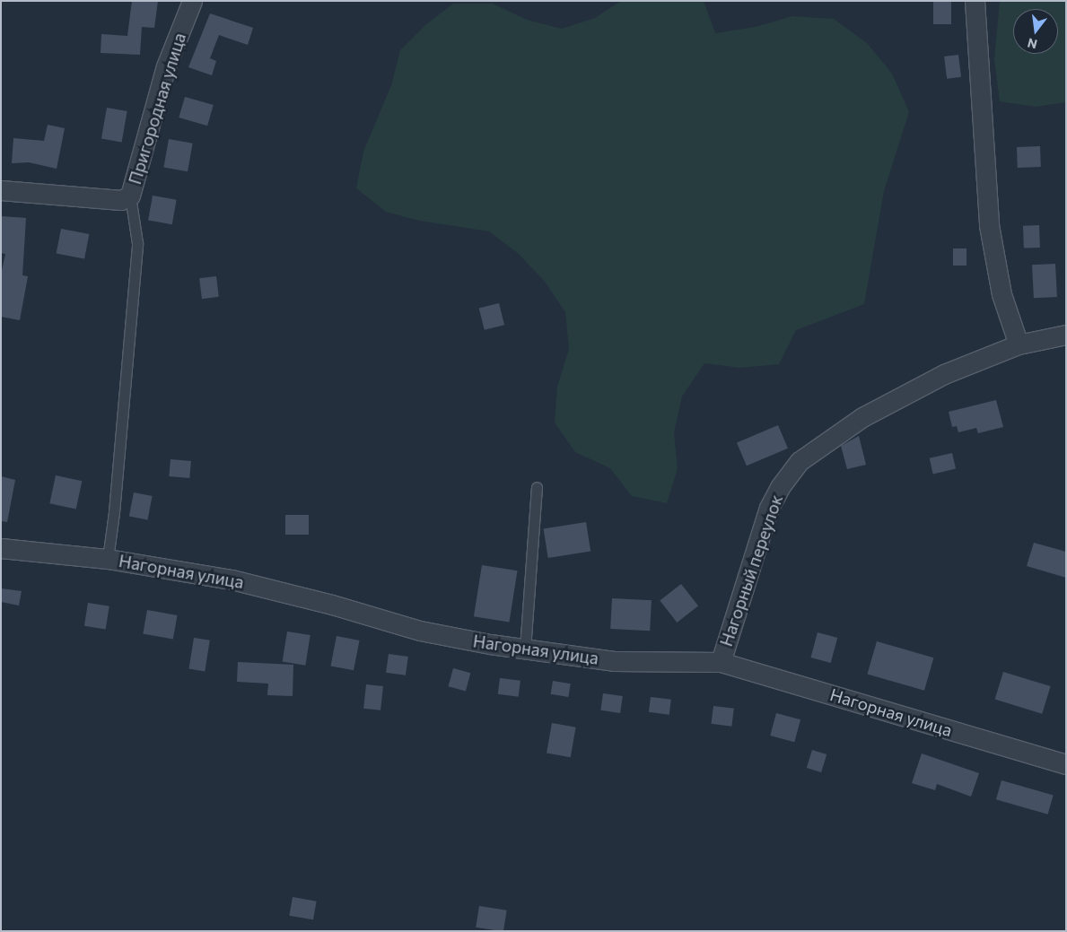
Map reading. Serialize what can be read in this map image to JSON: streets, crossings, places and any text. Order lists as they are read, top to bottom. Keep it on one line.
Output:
{"streets":{"street":["Пригородная улица","Нагорный переулок","Нагорная улица"]},"crossings":[["Нагорный переулок","Нагорная улица"]],"north":"bottom"}
